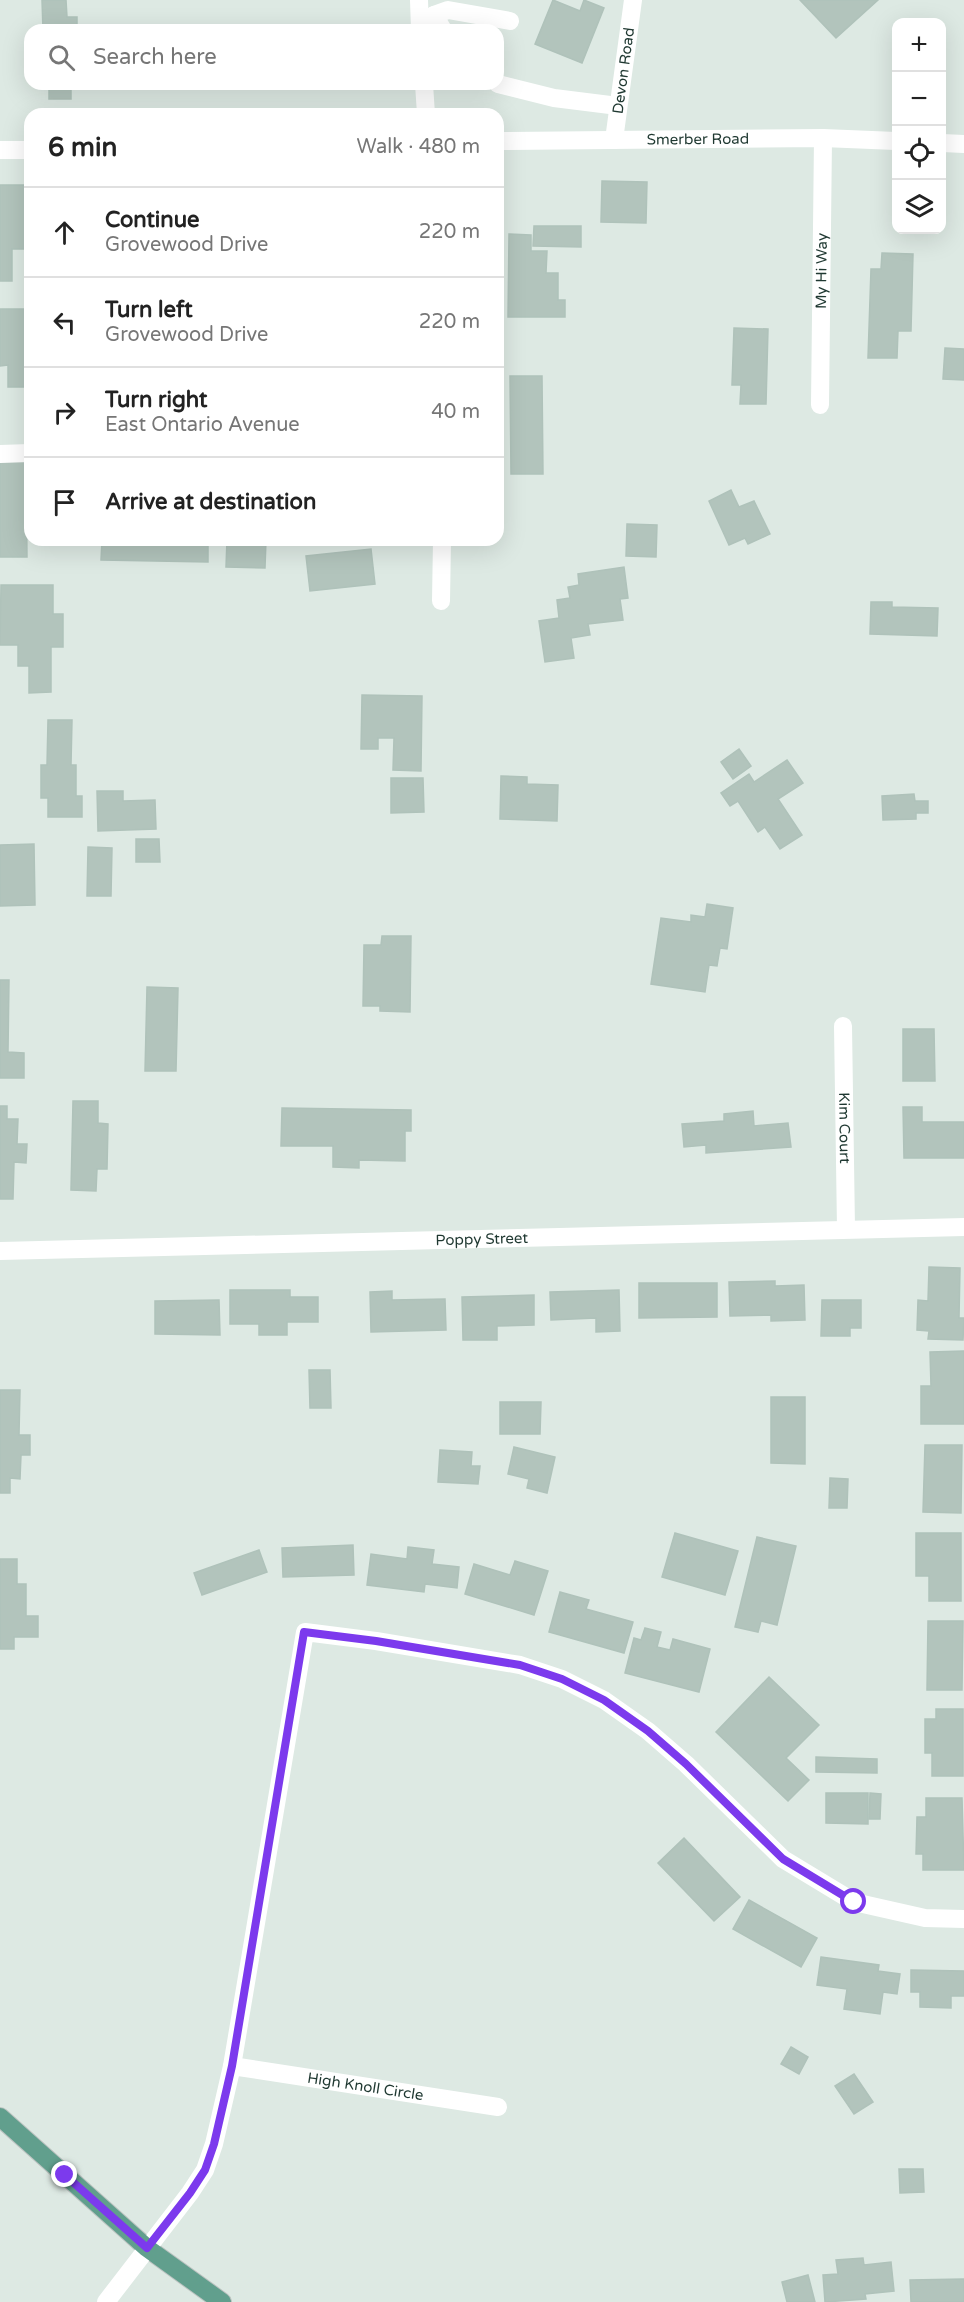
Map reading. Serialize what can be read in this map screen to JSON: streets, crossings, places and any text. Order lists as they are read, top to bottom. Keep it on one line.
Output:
{"streets":{"street":["Devon Road","Smerber Road","My Hi Way","Kim Court","Poppy Street","High Knoll Circle"]},"crossings":[["Devon Road","Smerber Road"],["Smerber Road","My Hi Way"],["Kim Court","Poppy Street"]],"page":{"map_buttons":["+","−"],"search":"Search here","heading":["6 min","Walk · 480 m"],"list":[["Continue","Grovewood Drive","220 m"],["Turn left","Grovewood Drive","220 m"],["Turn right","East Ontario Avenue","40 m"],"Arrive at destination"]}}
